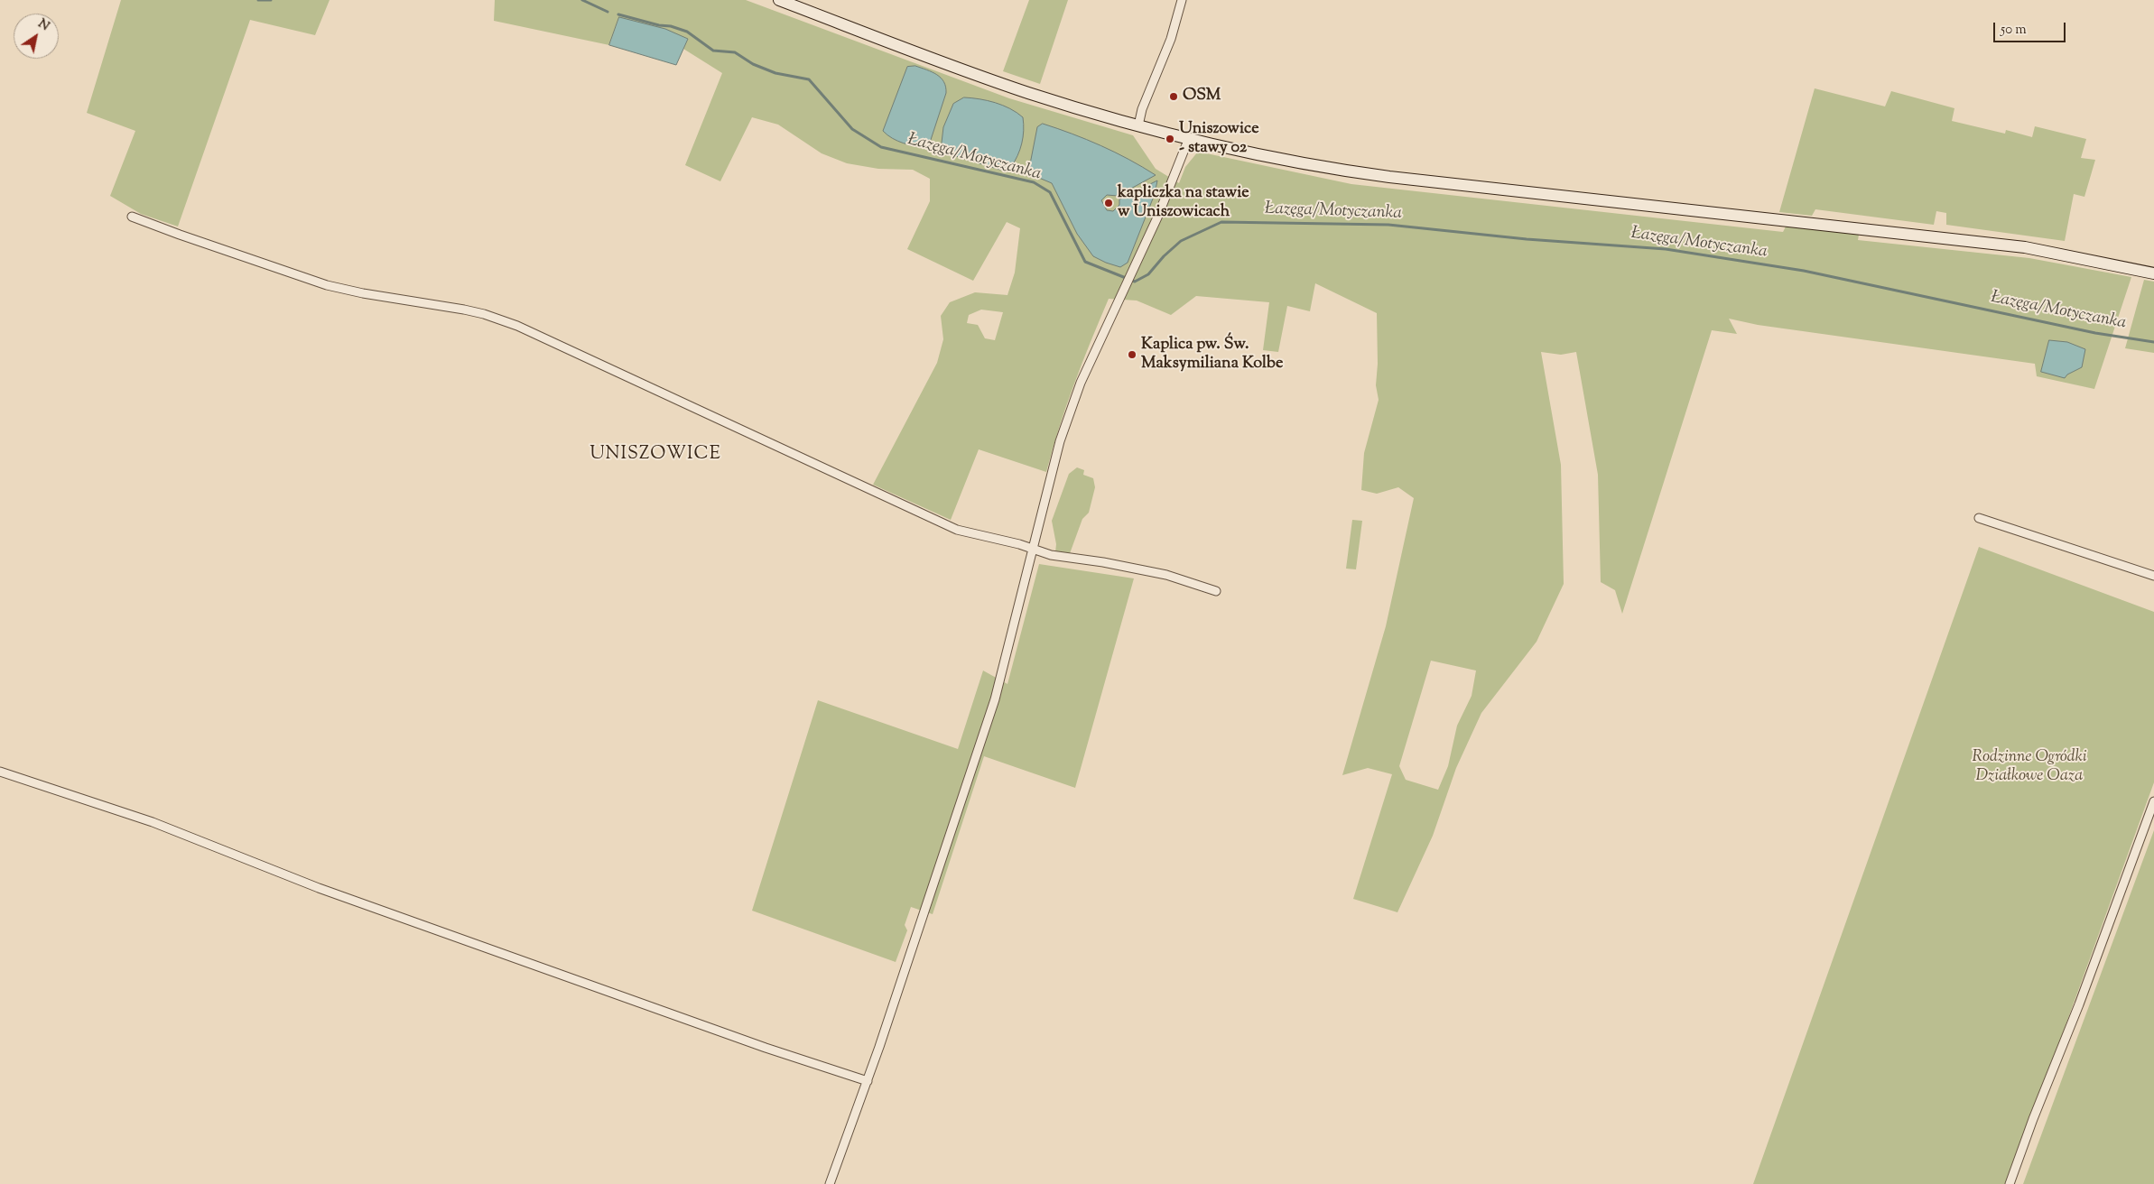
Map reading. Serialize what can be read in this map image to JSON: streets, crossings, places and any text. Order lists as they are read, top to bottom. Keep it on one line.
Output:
{"districts":["UNISZOWICE"],"water":["Łazęga/Motyczanka"],"parks":["Rodzinne Ogródki Działkowe Oaza"],"places":["OSM","Uniszowice - stawy 02","kapliczka na stawie w Uniszowicach","Kaplica pw. Św. Maksymiliana Kolbe"],"scale_bar":"50 m","north":"top right"}
